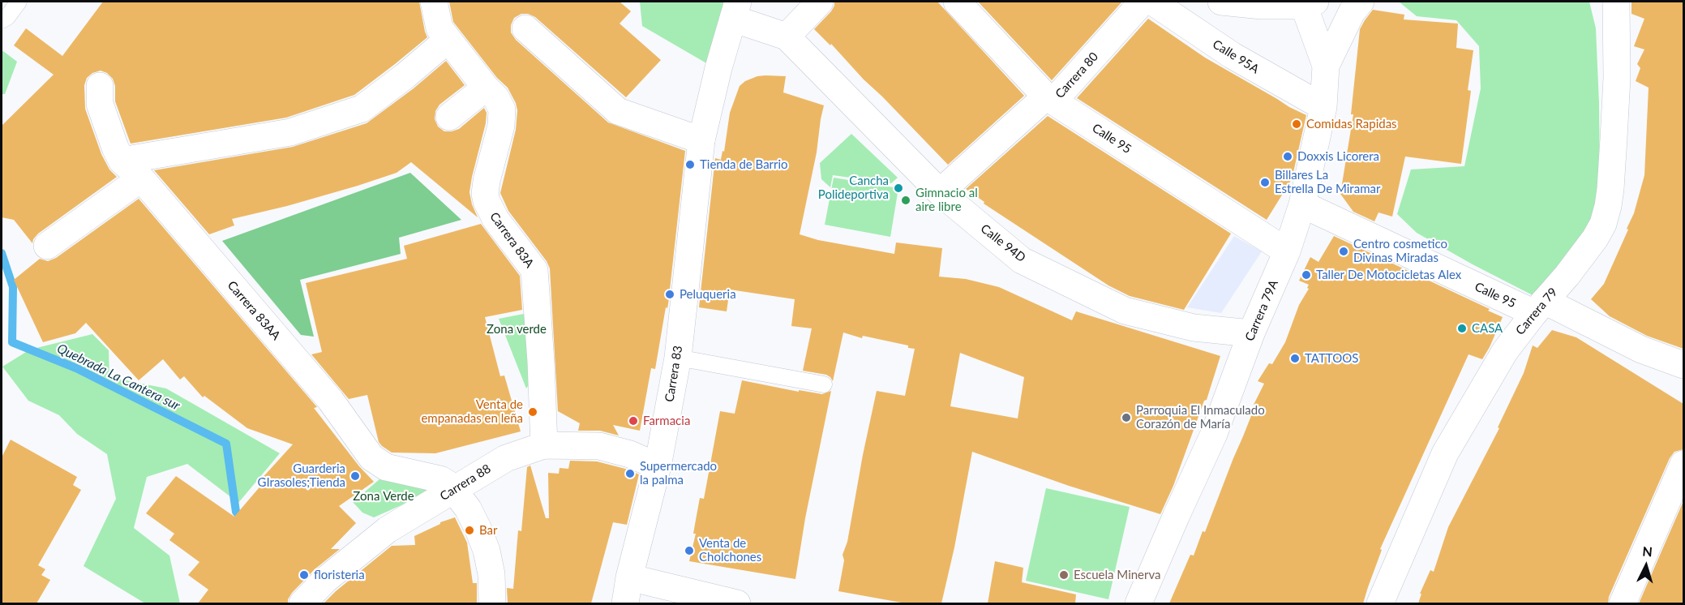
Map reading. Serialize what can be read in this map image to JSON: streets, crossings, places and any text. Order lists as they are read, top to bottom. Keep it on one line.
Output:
{"streets":{"street":["Calle 95A","Carrera 80","Calle 95","Carrera 83A","Calle 94D","Carrera 83AA","Carrera 79A","Carrera 79","Carrera 83","Carrera 88"]},"crossings":[["Calle 95A","Carrera 79A"],["Carrera 80","Calle 95"],["Carrera 80","Calle 94D"],["Calle 95","Carrera 79A"],["Calle 95","Carrera 79"],["Carrera 83A","Carrera 88"],["Calle 94D","Carrera 79A"],["Calle 94D","Carrera 83"],["Carrera 83AA","Carrera 88"],["Carrera 83","Carrera 88"]],"water":["Quebrada La Cantera sur"],"parks":["Zona verde","Zona Verde"],"places":["Comidas Rapidas","Doxxis Licorera","Tienda de Barrio","Billares La Estrella De Miramar","Cancha Polideportiva","Gimnacio al aire libre","Centro cosmetico Divinas Miradas","Taller De Motocicletas Alex","Peluqueria","CASA","TATTOOS","Venta de empanadas en leña","Parroquia El Inmaculado Corazón de María","Farmacia","Supermercado la palma","Guarderia GIrasoles;Tienda","Bar","Venta de Cholchones","floristeria","Escuela Minerva"],"north":"top"}
